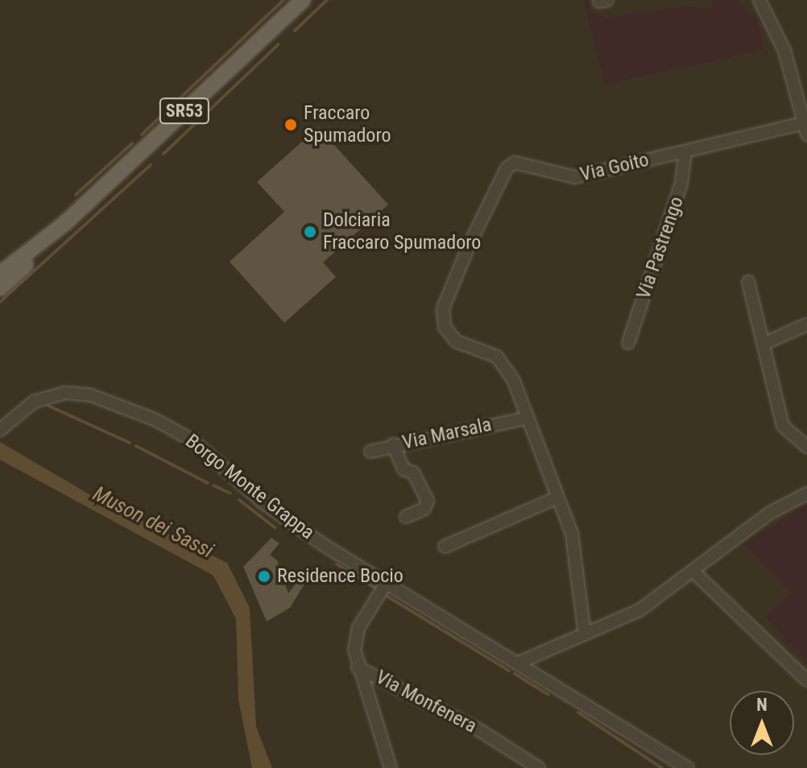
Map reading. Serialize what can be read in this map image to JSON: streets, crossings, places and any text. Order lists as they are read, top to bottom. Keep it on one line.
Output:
{"streets":{"main road":["SR53"],"street":["Via Goito","Via Pastrengo","Via Marsala","Borgo Monte Grappa","Via Monfenera"]},"crossings":[["Via Goito","Via Pastrengo"],["Via Goito","Via Marsala"],["Borgo Monte Grappa","Via Monfenera"]],"water":["Muson dei Sassi"],"places":["Fraccaro Spumadoro","Dolciaria Fraccaro Spumadoro","Residence Bocio"],"north":"top"}
